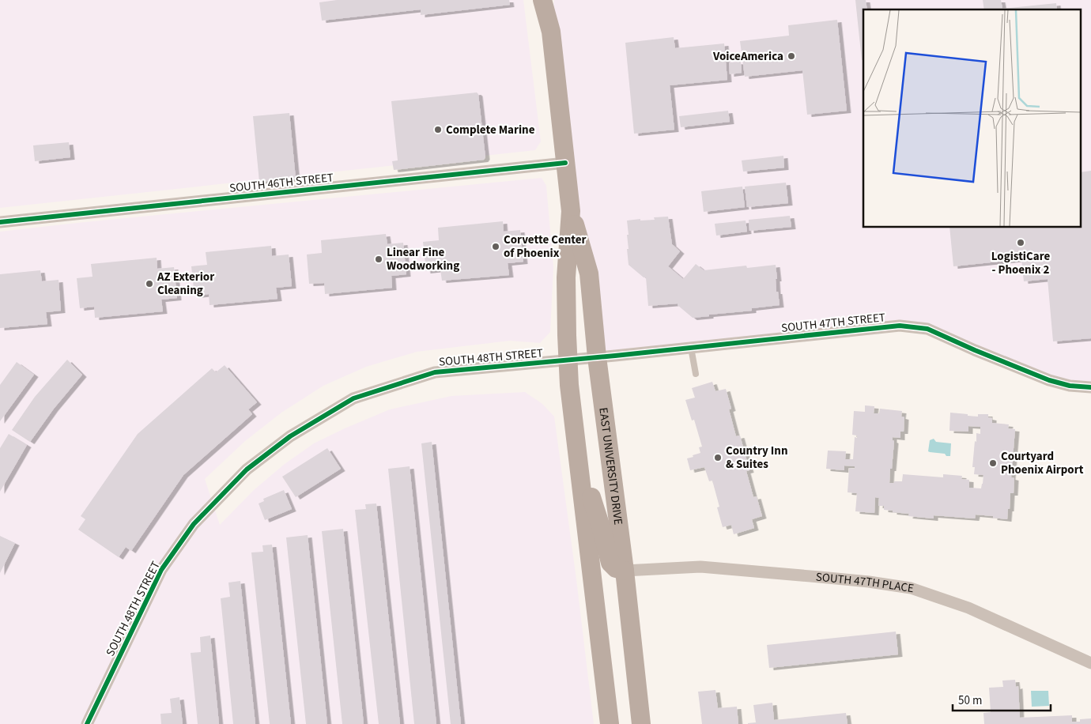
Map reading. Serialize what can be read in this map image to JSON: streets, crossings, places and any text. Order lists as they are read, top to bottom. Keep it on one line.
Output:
{"streets":{"main road":["EAST UNIVERSITY DRIVE"],"street":["SOUTH 46TH STREET","SOUTH 47TH STREET","SOUTH 48TH STREET","SOUTH 47TH PLACE"]},"crossings":[["SOUTH 46TH STREET","EAST UNIVERSITY DRIVE"],["SOUTH 47TH STREET","SOUTH 48TH STREET"],["SOUTH 47TH STREET","EAST UNIVERSITY DRIVE"],["SOUTH 48TH STREET","EAST UNIVERSITY DRIVE"],["EAST UNIVERSITY DRIVE","SOUTH 47TH PLACE"]],"places":["VoiceAmerica","Complete Marine","LogistiCare - Phoenix 2","Corvette Center of Phoenix","Linear Fine Woodworking","AZ Exterior Cleaning","Country Inn & Suites","Courtyard Phoenix Airport"],"scale_bar":"50 m"}
